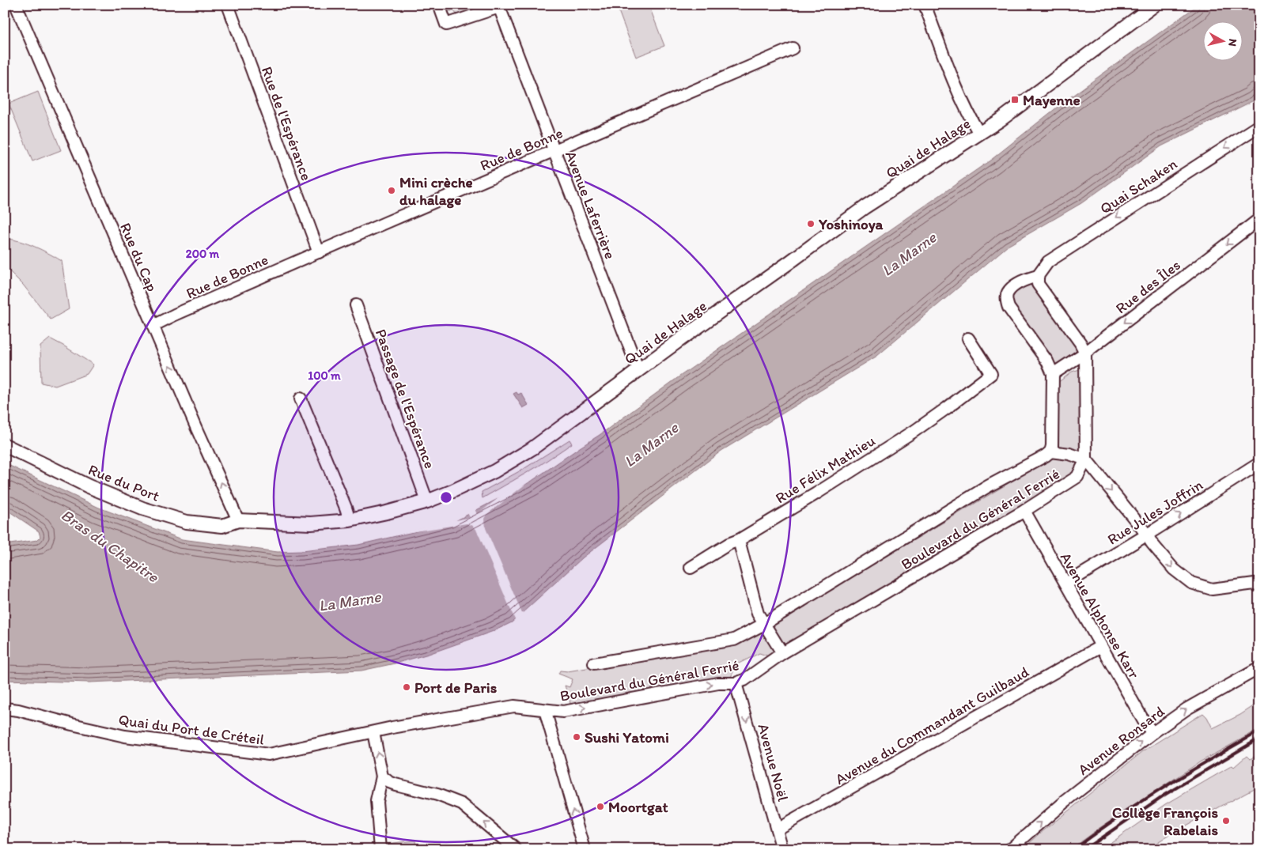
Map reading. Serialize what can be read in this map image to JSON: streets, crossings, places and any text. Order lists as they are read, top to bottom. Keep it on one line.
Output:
{"streets":{"street":["Rue de l'Espérance","Quai de Halage","Rue de Bonne","Quai Schaken","Avenue Laferrière","Rue du Cap","Rue des Îles","Passage de l'Espérance","Rue Félix Mathieu","Rue du Port","Rue Jules Joffrin","Boulevard du Général Ferrié","Avenue Alphonse Karr","Avenue du Commandant Guilbaud","Quai du Port de Créteil","Avenue Ronsard","Avenue Noël"]},"crossings":[["Rue de l'Espérance","Rue de Bonne"],["Quai de Halage","Avenue Laferrière"],["Quai de Halage","Rue du Cap"],["Quai de Halage","Passage de l'Espérance"],["Quai de Halage","Rue du Port"],["Rue de Bonne","Avenue Laferrière"],["Rue de Bonne","Rue du Cap"],["Quai Schaken","Boulevard du Général Ferrié"],["Rue du Cap","Rue du Port"],["Rue des Îles","Boulevard du Général Ferrié"],["Rue Jules Joffrin","Avenue Alphonse Karr"],["Boulevard du Général Ferrié","Avenue Alphonse Karr"],["Boulevard du Général Ferrié","Quai du Port de Créteil"],["Boulevard du Général Ferrié","Avenue Noël"],["Avenue Alphonse Karr","Avenue du Commandant Guilbaud"],["Avenue Alphonse Karr","Avenue Ronsard"],["Avenue du Commandant Guilbaud","Avenue Noël"]],"one_way":["Quai Schaken","Rue du Cap","Rue des Îles","Rue Jules Joffrin","Avenue Ronsard","Avenue Noël"],"water":["La Marne","Bras du Chapitre"],"places":{"transit":["Mayenne"],"other":["Mini crèche du halage","Yoshinoya","Port de Paris","Sushi Yatomi","Moortgat","Collège François Rabelais"]},"north":"right","rings":["200 m","100 m"]}
